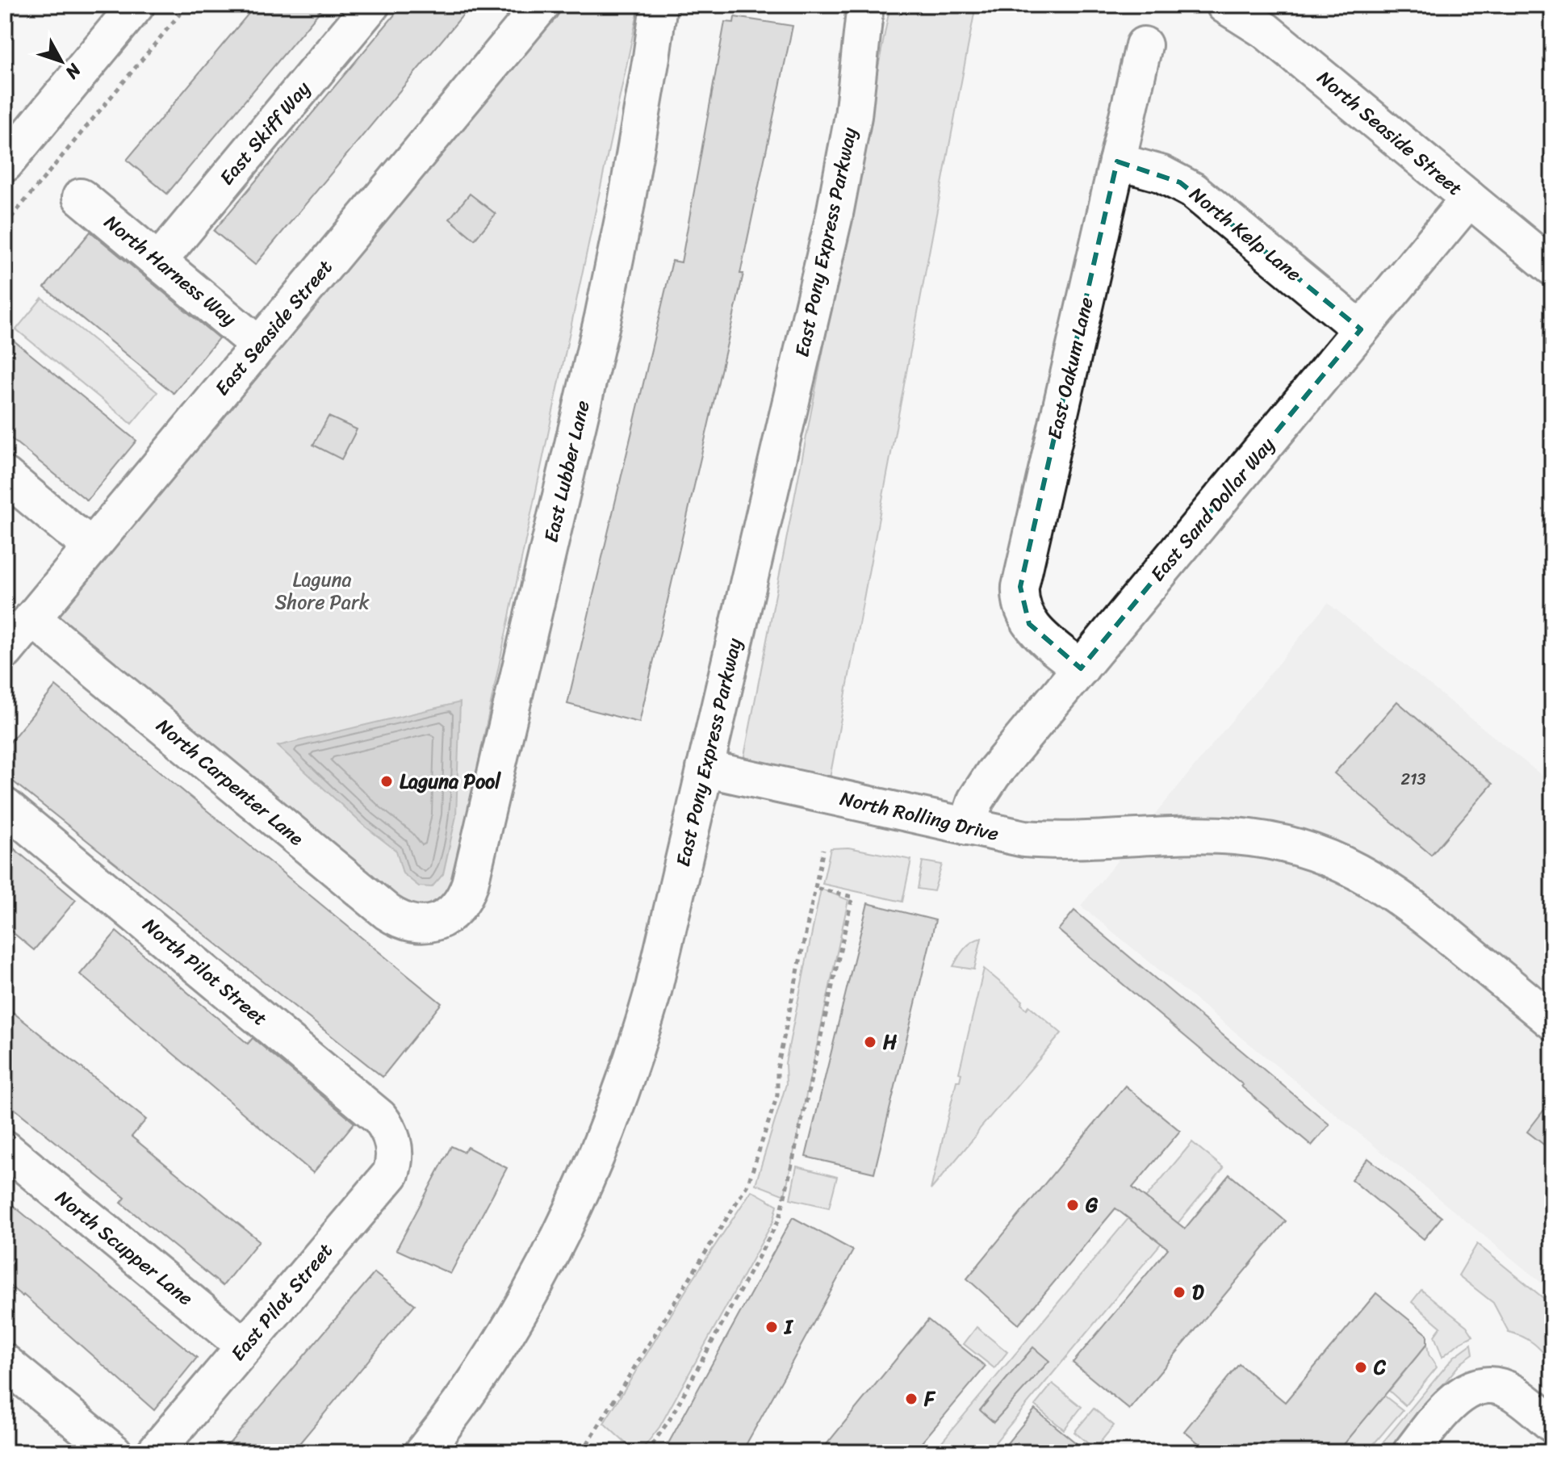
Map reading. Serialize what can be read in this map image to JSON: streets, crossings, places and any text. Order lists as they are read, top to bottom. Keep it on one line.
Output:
{"streets":{"street":["East Skiff Way","North Seaside Street","North Kelp Lane","East Pony Express Parkway","North Harness Way","East Seaside Street","East Oakum Lane","East Lubber Lane","East Sand Dollar Way","North Carpenter Lane","North Rolling Drive","North Pilot Street","North Scupper Lane","East Pilot Street"]},"crossings":[["East Skiff Way","North Harness Way"],["North Seaside Street","East Sand Dollar Way"],["North Kelp Lane","East Oakum Lane"],["North Kelp Lane","East Sand Dollar Way"],["East Pony Express Parkway","North Rolling Drive"],["North Harness Way","East Seaside Street"],["East Seaside Street","North Carpenter Lane"],["East Oakum Lane","East Sand Dollar Way"],["East Lubber Lane","North Carpenter Lane"],["East Sand Dollar Way","North Rolling Drive"],["North Pilot Street","East Pilot Street"],["North Scupper Lane","East Pilot Street"]],"parks":["Laguna Shore Park"],"places":["Laguna Pool","H","G","D","I","C","F"],"house_numbers":["213"],"north":"bottom right"}
